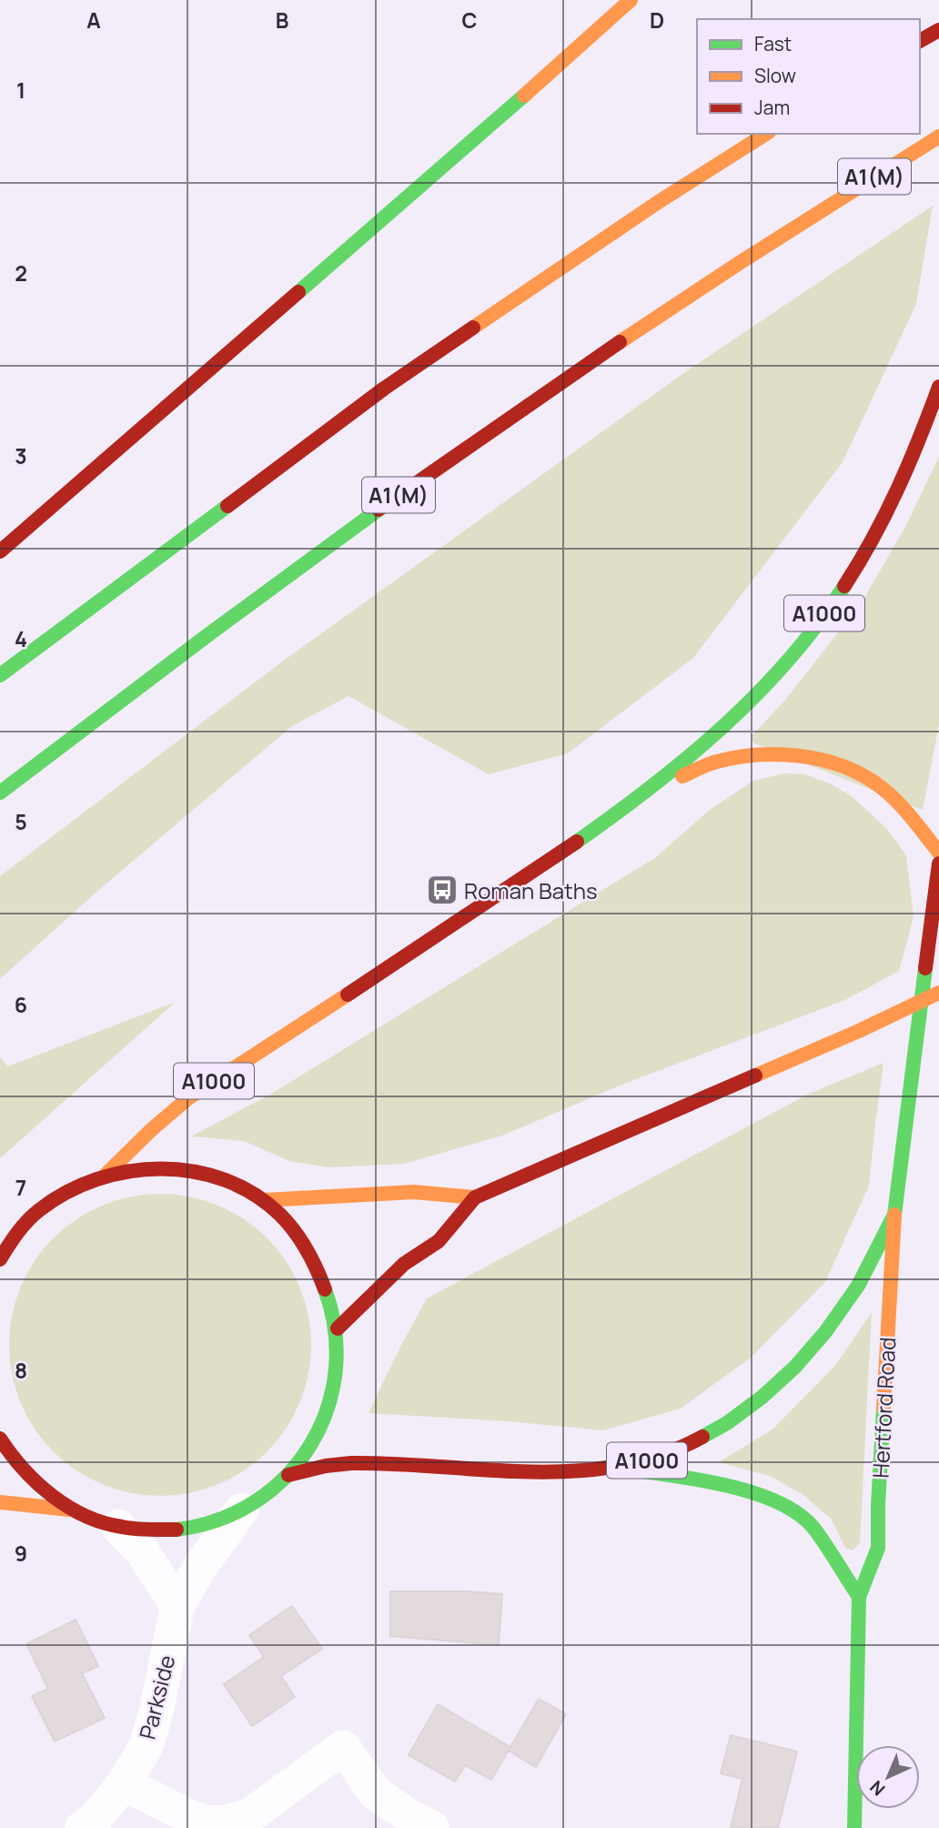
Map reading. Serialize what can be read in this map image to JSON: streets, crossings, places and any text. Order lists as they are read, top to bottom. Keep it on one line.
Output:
{"streets":{"main road":["A1(M)","A1000","Hertford Road"],"street":["Parkside"]},"crossings":[["A1000","Hertford Road"]],"places":{"bus stop":["Roman Baths"]},"legend":["Fast","Slow","Jam"],"north":"bottom left","grid":{"columns":["A","B","C","D"],"rows":["1","2","3","4","5","6","7","8","9"]}}
